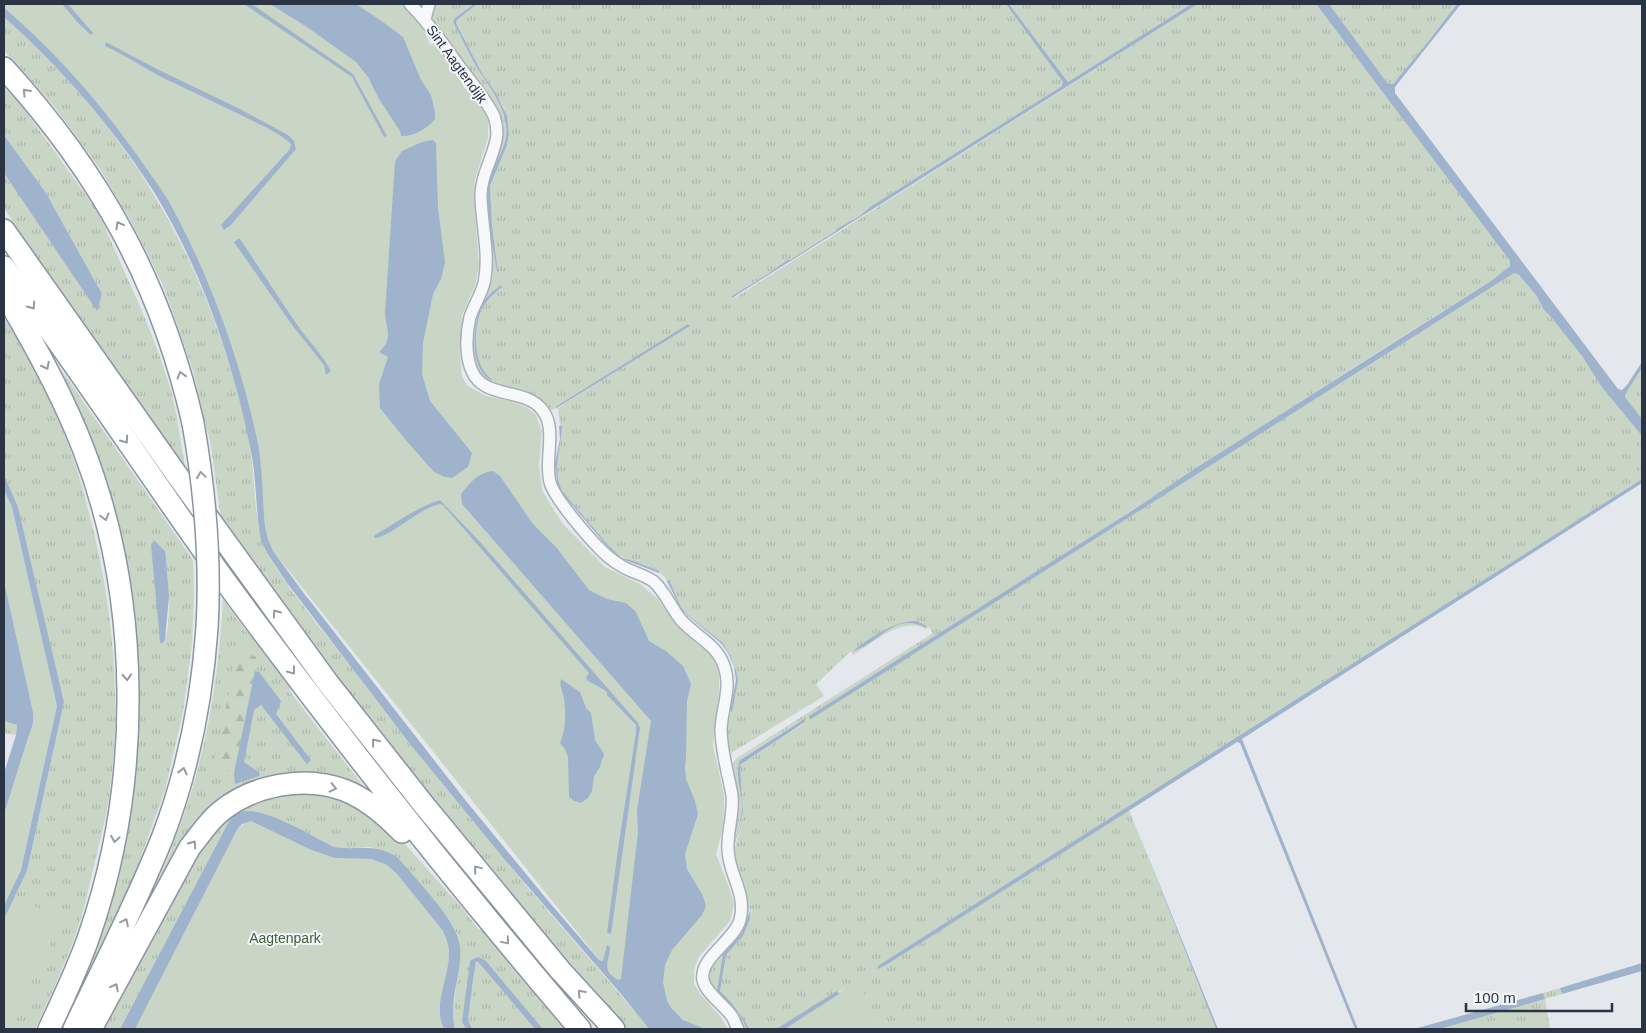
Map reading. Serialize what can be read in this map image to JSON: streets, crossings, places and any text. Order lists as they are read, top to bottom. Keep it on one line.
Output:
{"streets":{"street":["Sint Aagtendijk"]},"parks":["Aagtenpark"],"scale_bar":"100 m"}
